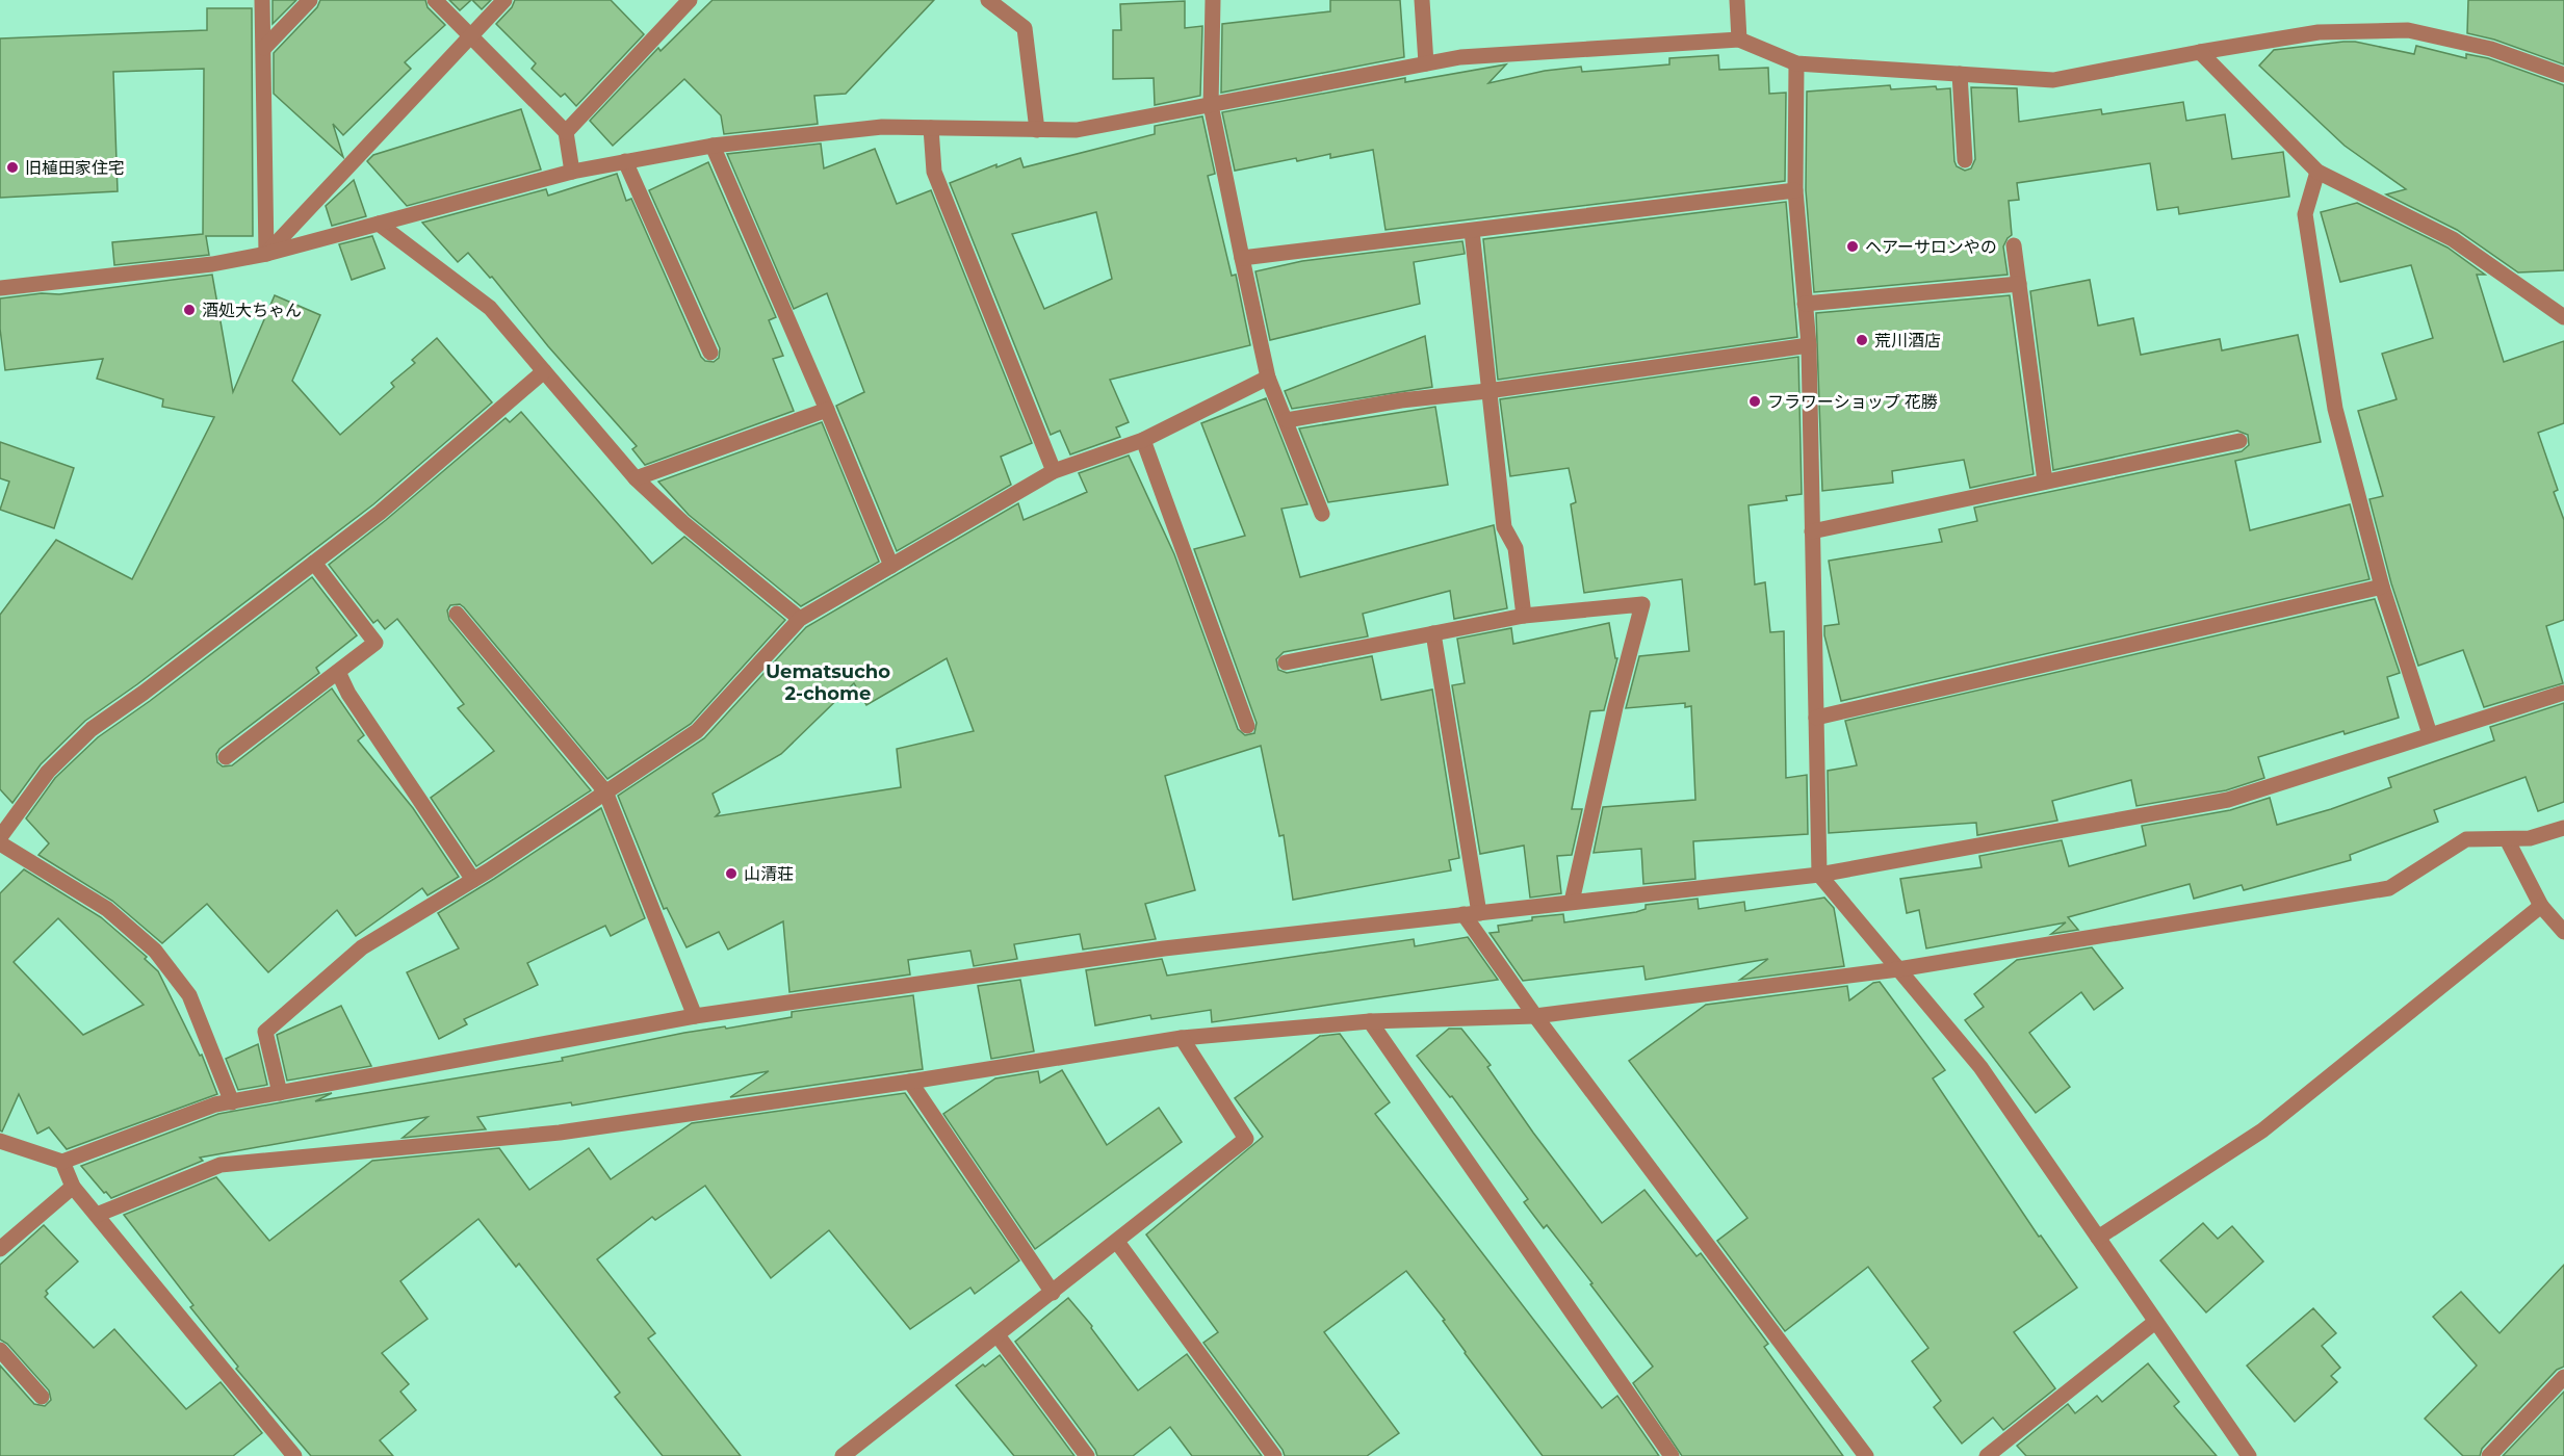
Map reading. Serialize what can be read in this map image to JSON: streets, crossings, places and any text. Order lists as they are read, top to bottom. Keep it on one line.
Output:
{"districts":["Uematsucho 2-chome"],"places":["旧植田家住宅","ヘアーサロンやの","酒処大ちゃん","荒川酒店","フラワーショップ 花勝","山清荘"]}
